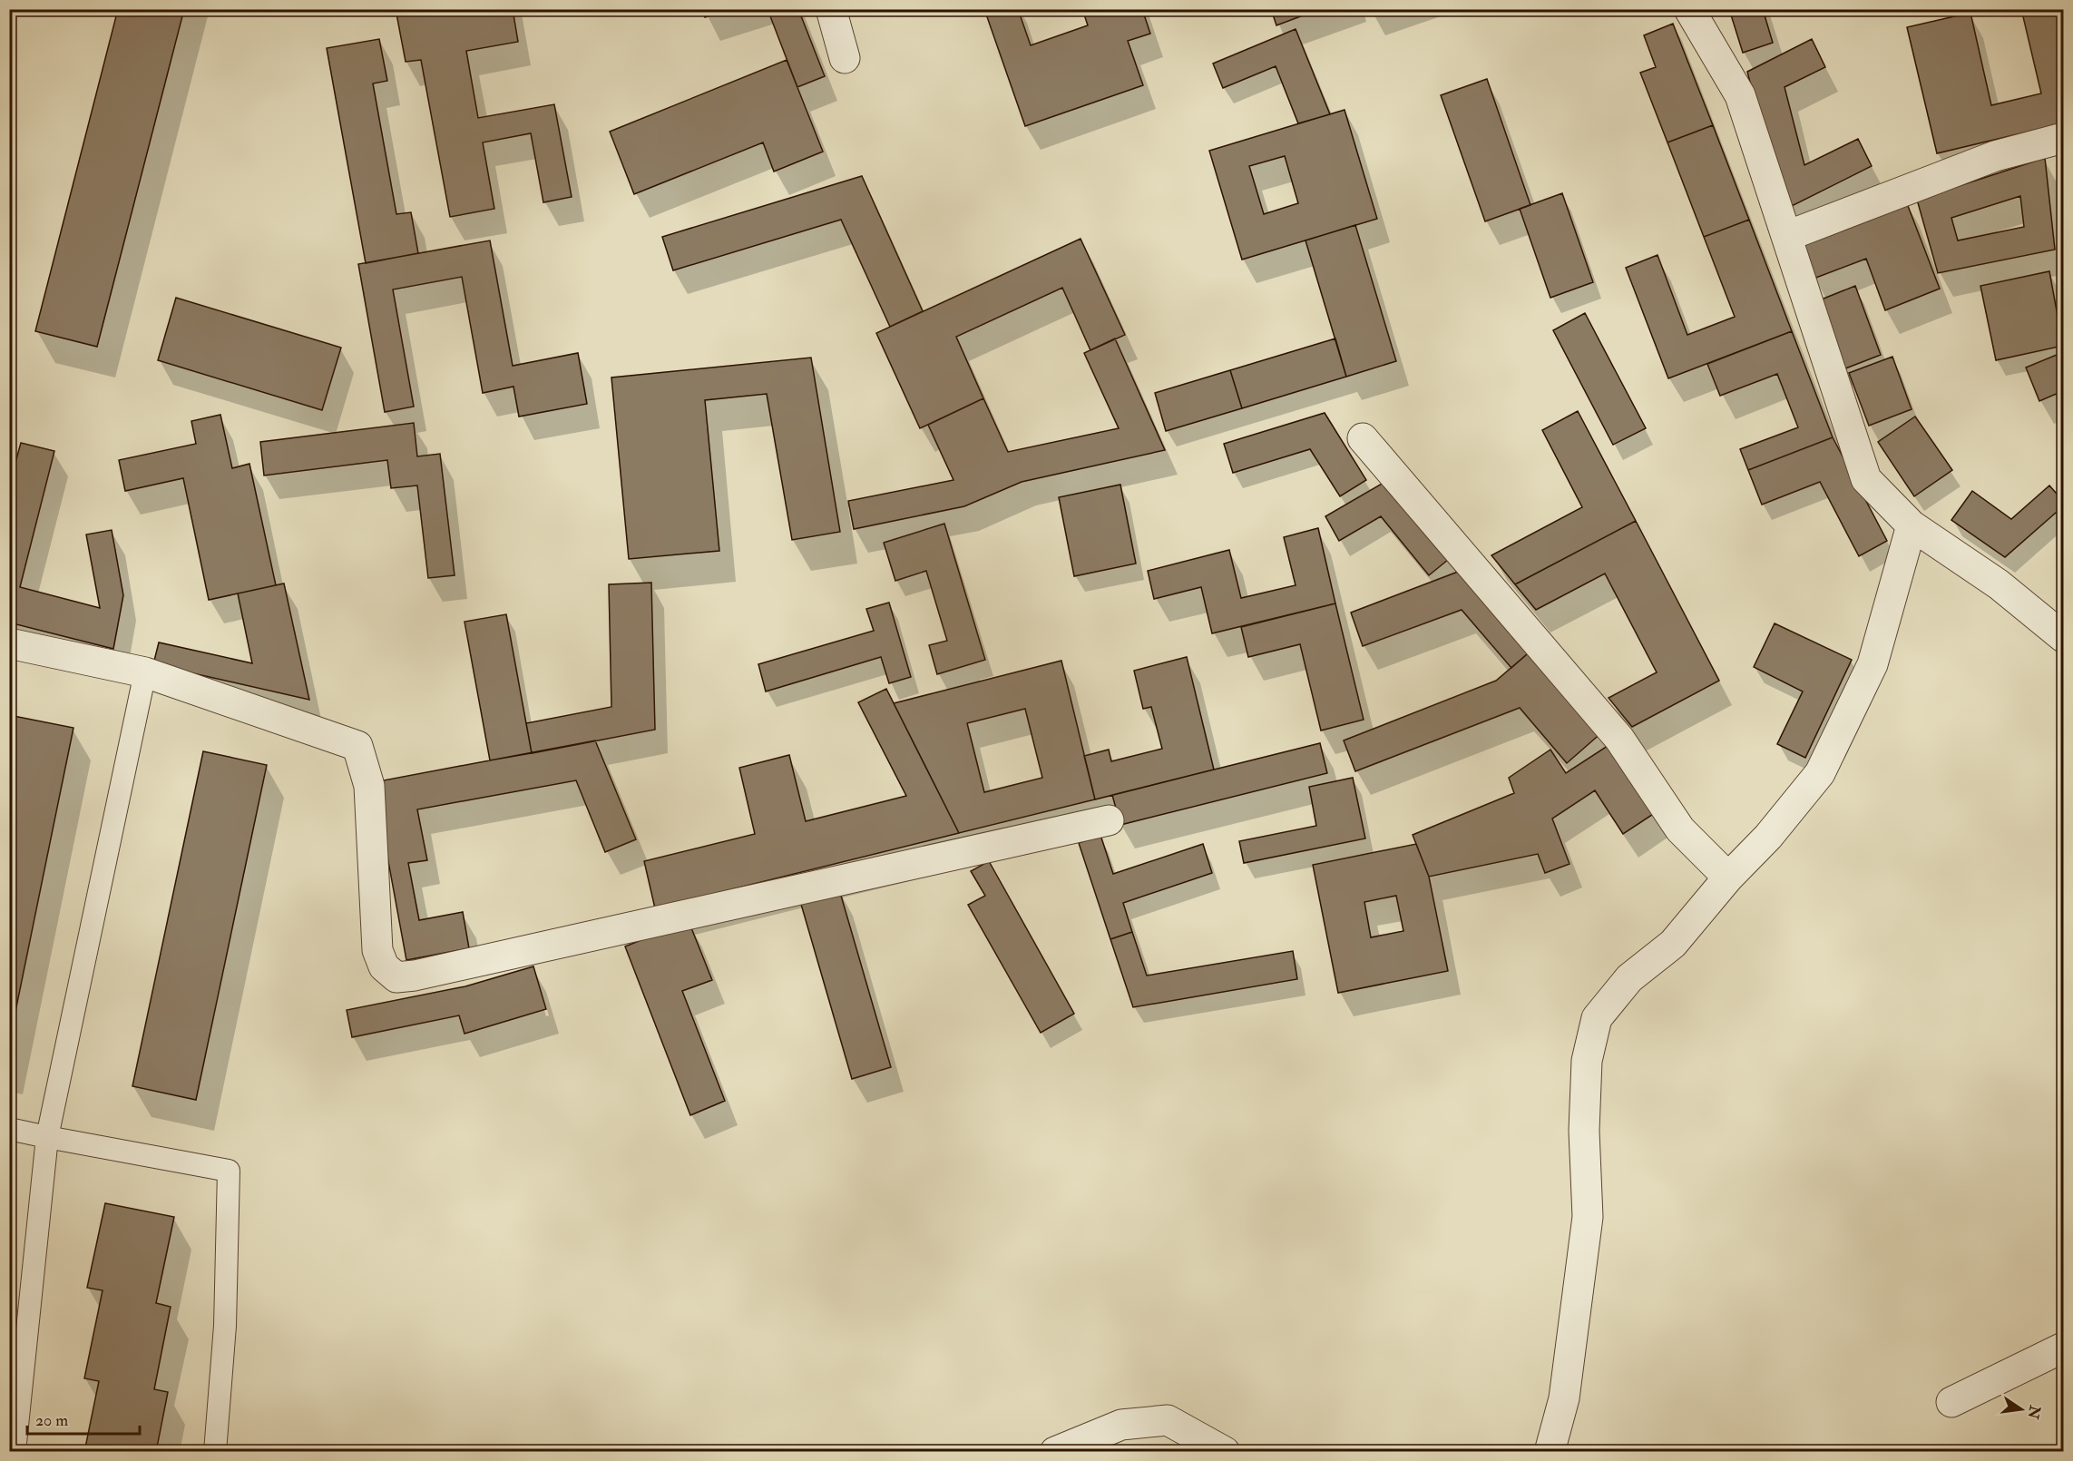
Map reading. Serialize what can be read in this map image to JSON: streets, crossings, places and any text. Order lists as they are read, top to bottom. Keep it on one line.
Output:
{"scale_bar":"20 m","north":"right"}
